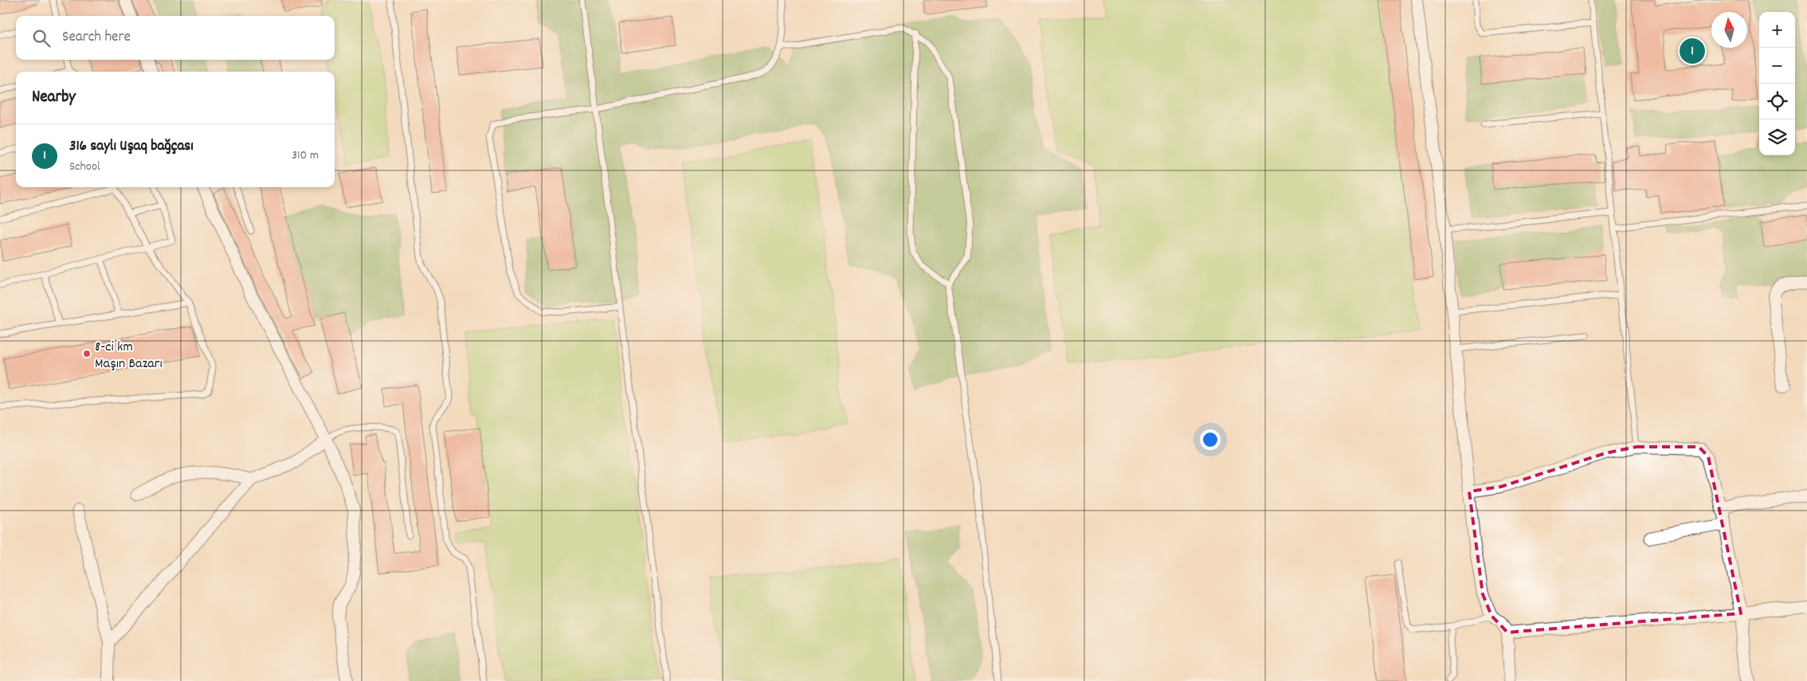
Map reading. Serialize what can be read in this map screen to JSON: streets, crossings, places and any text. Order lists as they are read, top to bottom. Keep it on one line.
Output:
{"places":["8-ci km Maşın Bazarı"],"north":"top","page":{"map_buttons":["+","−"],"search":"Search here","pins":"1","heading":"Nearby","list":[{"mark":"1","name":"316 saylı Uşaq bağçası","note":"School","value":"310 m"}]}}
